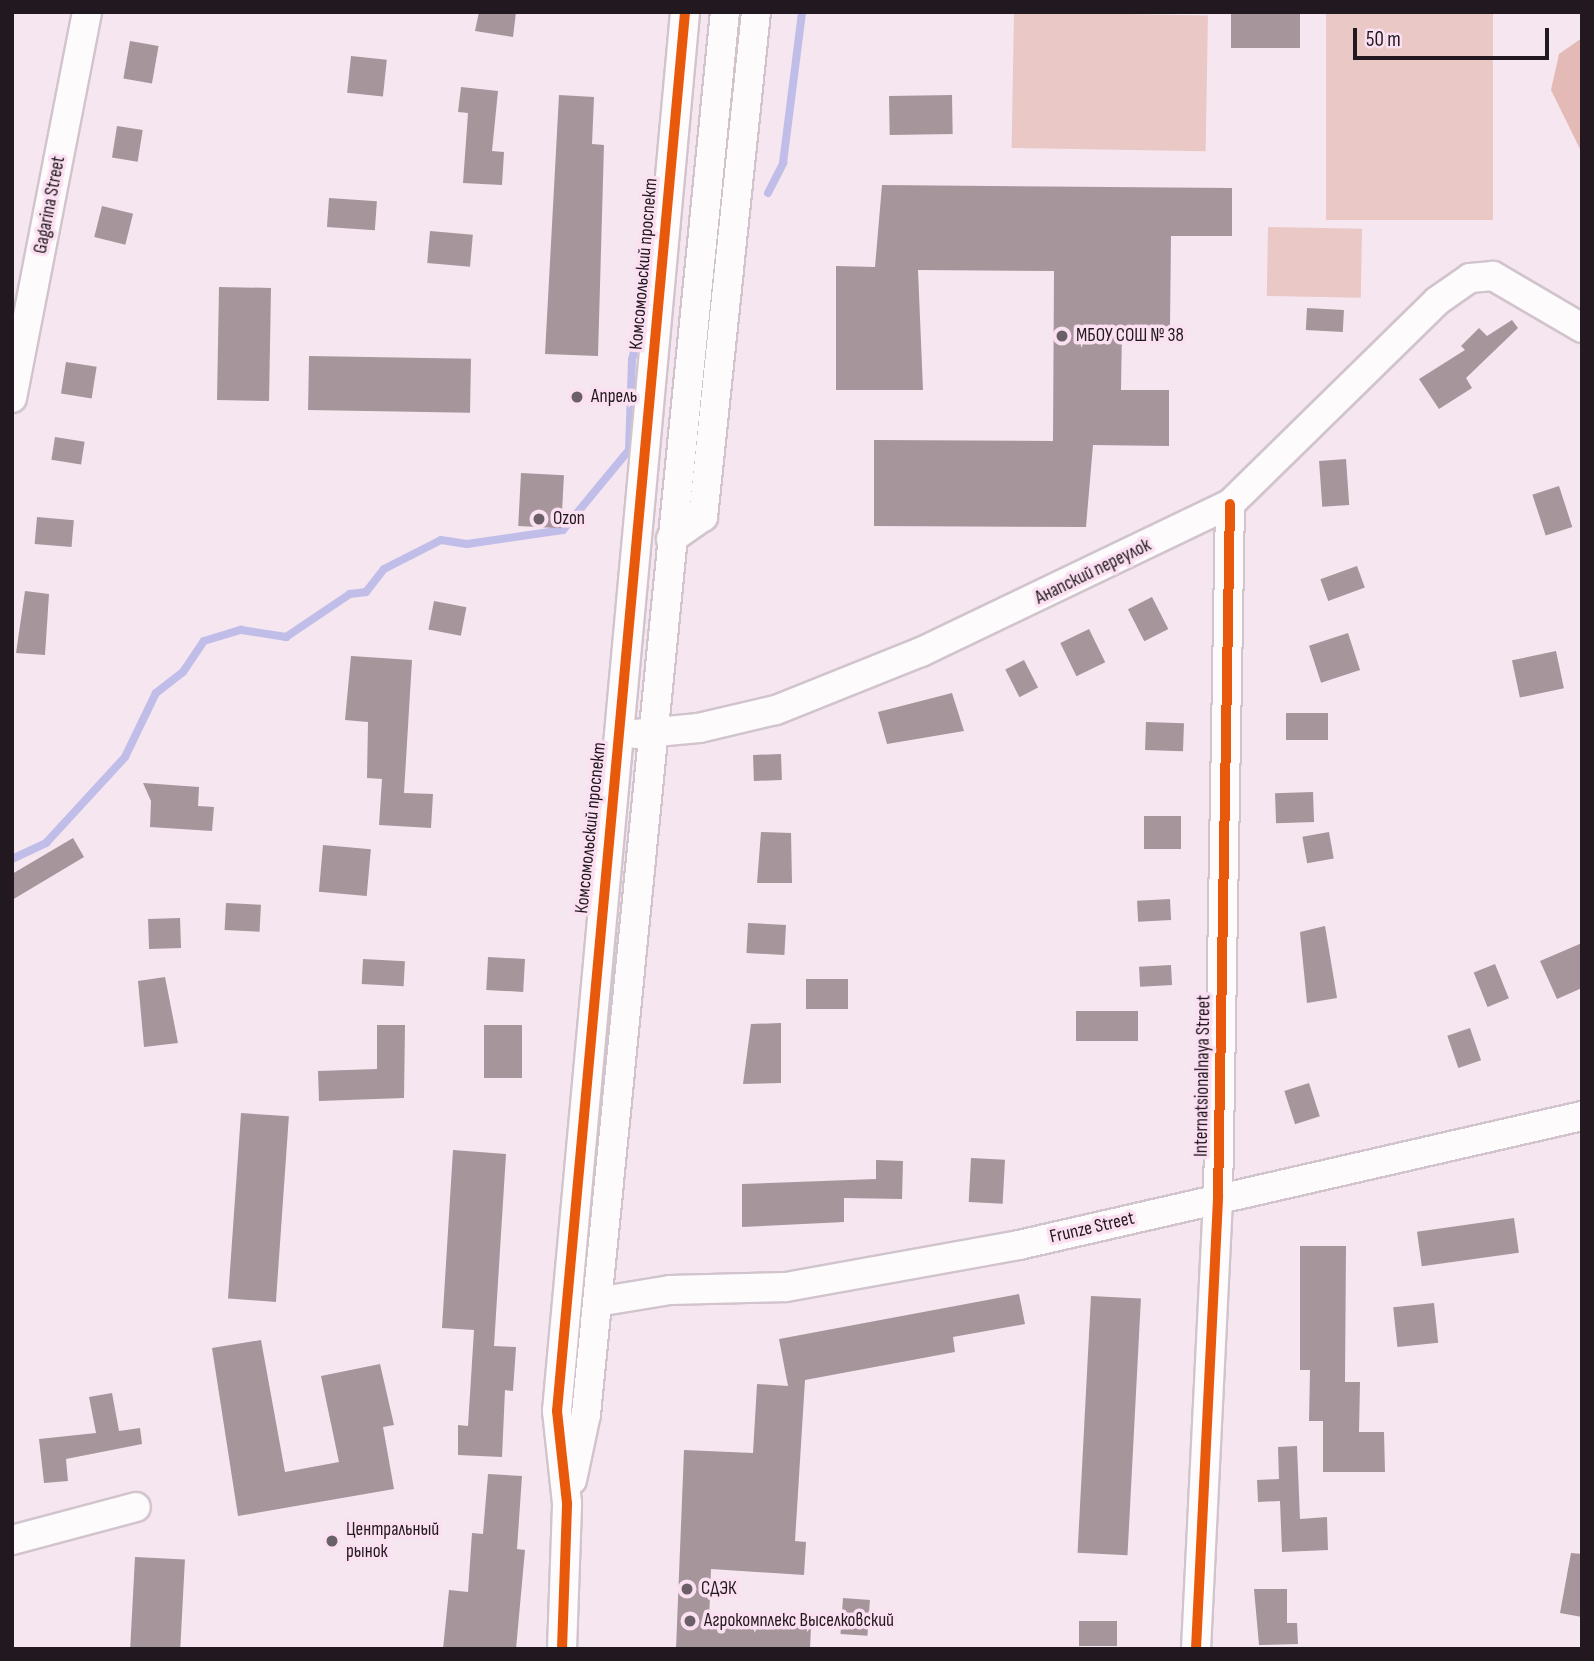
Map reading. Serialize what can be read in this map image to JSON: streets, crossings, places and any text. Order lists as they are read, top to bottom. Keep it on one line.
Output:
{"streets":{"street":["Gagarina Street","Комсомольский проспект","Анапский переулок","Internatsionalnaya Street","Frunze Street"]},"crossings":[["Комсомольский проспект","Анапский переулок"],["Комсомольский проспект","Frunze Street"],["Анапский переулок","Internatsionalnaya Street"],["Internatsionalnaya Street","Frunze Street"]],"places":["МБОУ СОШ № 38","Апрель","Ozon","Центральный рынок","СДЭК","Агрокомплекс Выселковский"],"scale_bar":"50 m"}
